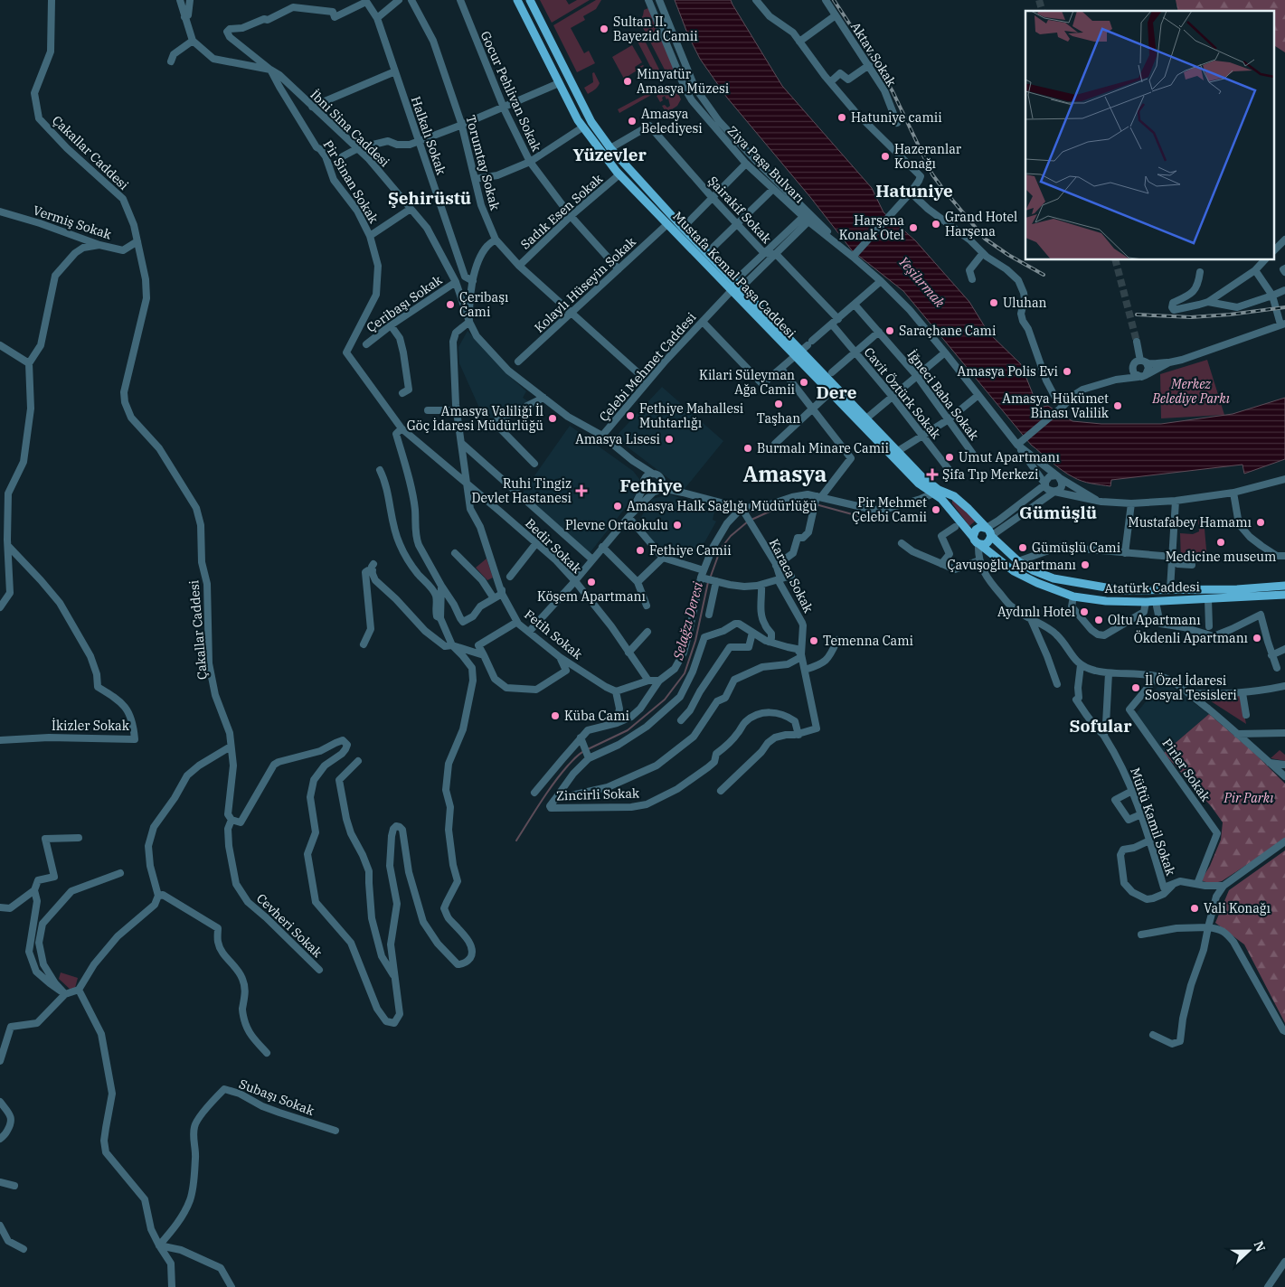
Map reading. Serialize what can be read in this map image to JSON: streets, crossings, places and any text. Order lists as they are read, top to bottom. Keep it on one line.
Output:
{"streets":{"main road":["Mustafa Kemal Paşa Caddesi","Atatürk Caddesi"],"street":["Aktav Sokak","Gocur Pehlivan Sokak","İbni Sina Caddesi","Halkalı Sokak","Çakallar Caddesi","Torumtay Sokak","Ziya Paşa Bulvarı","Pir Sinan Sokak","Şairakif Sokak","Sadık Esen Sokak","Vermiş Sokak","Kolaylı Hüseyin Sokak","Çeribaşı Sokak","Çelebi Mehmet Caddesi","Cavit Öztürk Sokak","İğneci Baba Sokak","Bedir Sokak","Karaca Sokak","Fetih Sokak","İkizler Sokak","Pirler Sokak","Zincirli Sokak","Müftü Kamil Sokak","Cevheri Sokak","Subaşı Sokak"]},"crossings":[["Gocur Pehlivan Sokak","Sadık Esen Sokak"],["Gocur Pehlivan Sokak","Kolaylı Hüseyin Sokak"],["İbni Sina Caddesi","Pir Sinan Sokak"],["İbni Sina Caddesi","Çeribaşı Sokak"],["İbni Sina Caddesi","Çelebi Mehmet Caddesi"],["İbni Sina Caddesi","Fetih Sokak"],["Çakallar Caddesi","Vermiş Sokak"],["Çakallar Caddesi","Cevheri Sokak"],["Torumtay Sokak","Sadık Esen Sokak"],["Torumtay Sokak","Kolaylı Hüseyin Sokak"],["Torumtay Sokak","Çelebi Mehmet Caddesi"],["Pir Sinan Sokak","Bedir Sokak"],["Şairakif Sokak","Mustafa Kemal Paşa Caddesi"],["Sadık Esen Sokak","Mustafa Kemal Paşa Caddesi"],["Mustafa Kemal Paşa Caddesi","Kolaylı Hüseyin Sokak"],["Mustafa Kemal Paşa Caddesi","Çelebi Mehmet Caddesi"],["Mustafa Kemal Paşa Caddesi","Atatürk Caddesi"],["Bedir Sokak","Fetih Sokak"],["Karaca Sokak","Zincirli Sokak"],["Pirler Sokak","Müftü Kamil Sokak"]],"districts":["Yüzevler","Hatuniye","Şehirüstü","Dere","Amasya","Fethiye","Gümüşlü","Sofular"],"water":["Yeşilırmak","Selağzı Deresi"],"parks":["Merkez Belediye Parkı","Pir Parkı"],"places":{"other":["Sultan II. Bayezid Camii","Minyatür Amasya Müzesi","Hatuniye camii","Amasya Belediyesi","Hazeranlar Konağı","Grand Hotel Harşena","Harşena Konak Otel","Uluhan","Çeribaşı Cami","Saraçhane Cami","Amasya Polis Evi","Kilari Süleyman Ağa Camii","Taşhan","Amasya Hükümet Binası Valilik","Fethiye Mahallesi Muhtarlığı","Amasya Valiliği İl Göç İdaresi Müdürlüğü","Amasya Lisesi","Burmalı Minare Camii","Umut Apartmanı","Amasya Halk Sağlığı Müdürlüğü","Pir Mehmet Çelebi Camii","Mustafabey Hamamı","Plevne Ortaokulu","Medicine museum","Gümüşlü Cami","Fethiye Camii","Çavuşoğlu Apartmanı","Köşem Apartmanı","Aydınlı Hotel","Oltu Apartmanı","Ökdenli Apartmanı","Temenna Cami","İl Özel İdaresi Sosyal Tesisleri","Küba Cami","Vali Konağı"],"health":["Şifa Tıp Merkezi","Ruhi Tingiz Devlet Hastanesi"]},"north":"right"}
